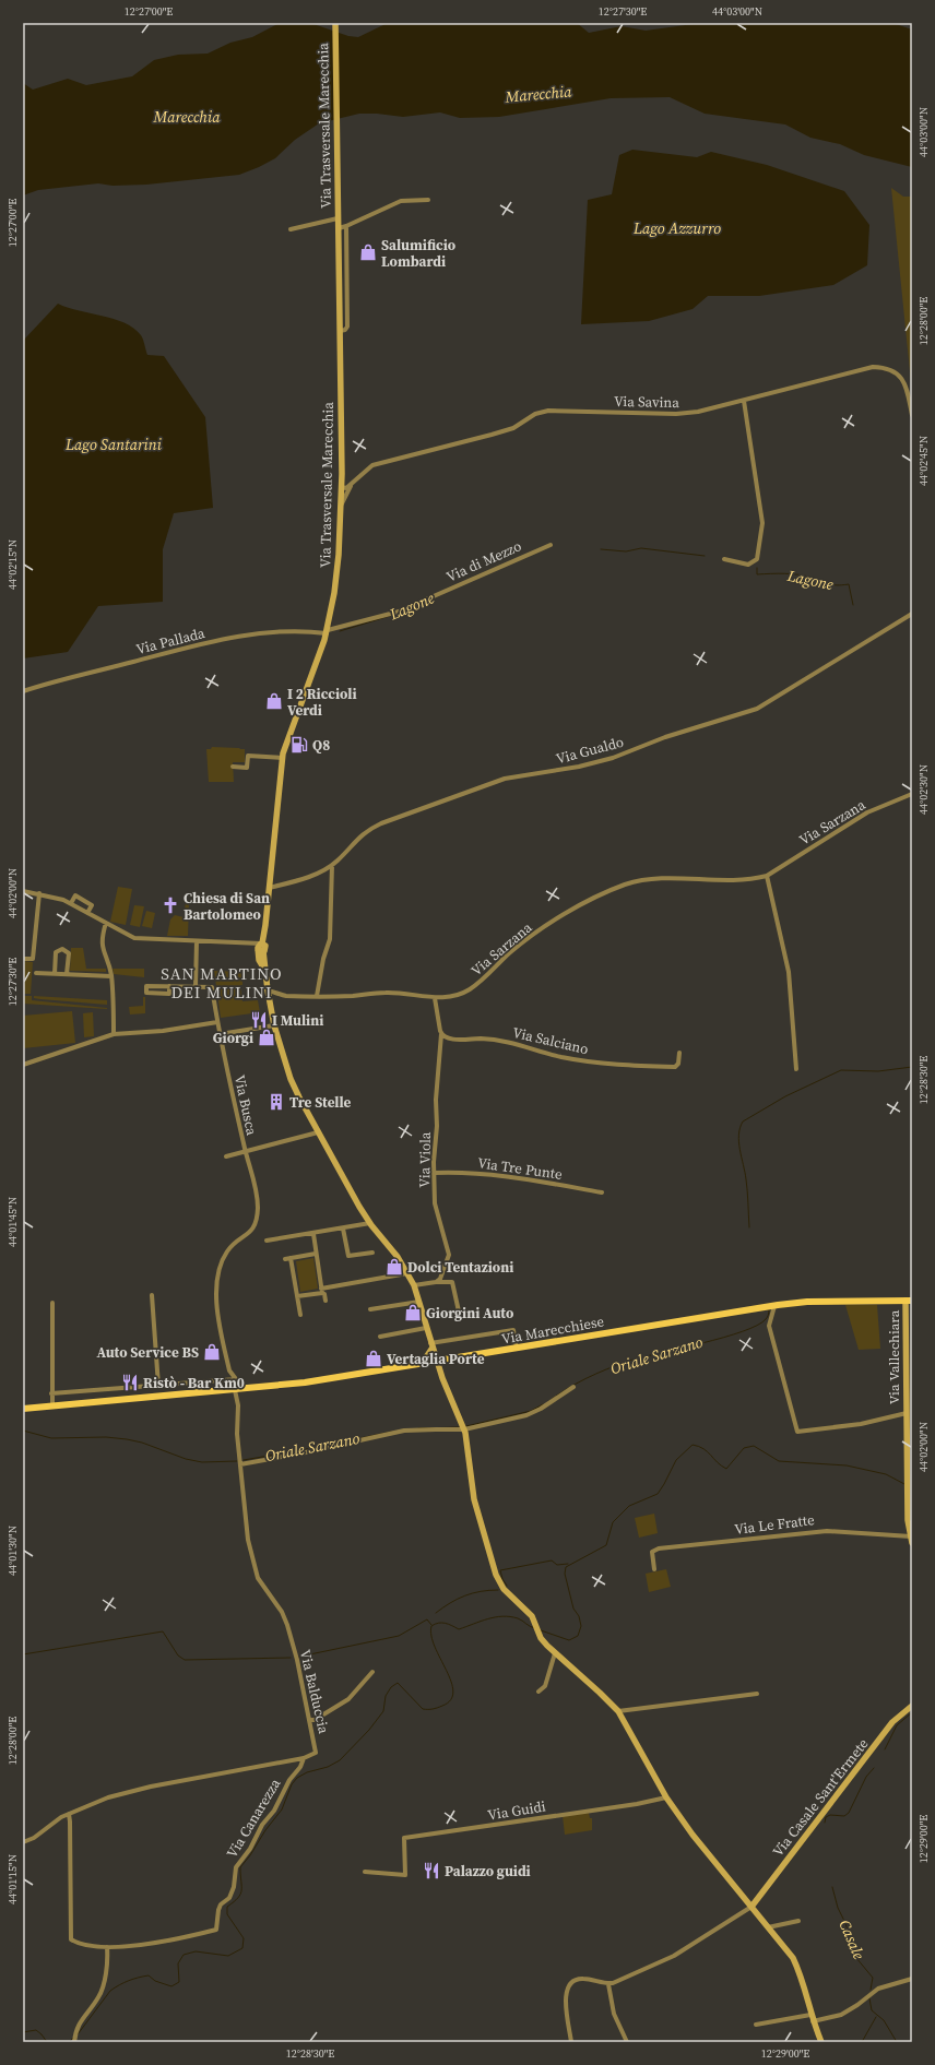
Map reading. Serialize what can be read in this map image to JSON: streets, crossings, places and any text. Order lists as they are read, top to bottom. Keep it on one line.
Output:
{"streets":{"main road":["Via Trasversale Marecchia","Via Marecchiese","Via Vallechiara","Via Casale Sant'Ermete"],"street":["Via Savina","Via di Mezzo","Via Pallada","Via Gualdo","Via Sarzana","Via Salciano","Via Busca","Via Viola","Via Tre Punte","Via Le Fratte","Via Balduccia","Via Guidi","Via Canarezza"]},"crossings":[["Via Trasversale Marecchia","Via Savina"],["Via Trasversale Marecchia","Via di Mezzo"],["Via Trasversale Marecchia","Via Pallada"],["Via Trasversale Marecchia","Via Gualdo"],["Via Trasversale Marecchia","Via Sarzana"],["Via di Mezzo","Via Pallada"],["Via Salciano","Via Viola"],["Via Busca","Via Marecchiese"],["Via Busca","Via Balduccia"],["Via Viola","Via Tre Punte"],["Via Marecchiese","Via Vallechiara"],["Via Marecchiese","Via Balduccia"],["Via Vallechiara","Via Le Fratte"],["Via Balduccia","Via Canarezza"]],"districts":["SAN MARTINO DEI MULINI"],"water":["Marecchia","Lago Azzurro","Lago Santarini","Lagone","Oriale Sarzano","Casale"],"places":{"shop":["Salumificio Lombardi","I 2 Riccioli Verdi","Giorgi","Dolci Tentazioni","Giorgini Auto","Auto Service BS","Vertaglia Porte"],"fuel station":["Q8"],"church":["Chiesa di San Bartolomeo"],"restaurant":["I Mulini","Ristò - Bar Km0","Palazzo guidi"],"building":["Tre Stelle"]},"coordinates":["12°27'00\"E","12°27'30\"E","44°03'00\"N","12°28'00\"E","44°02'45\"N","44°02'15\"N","44°02'30\"N","44°02'00\"N","12°28'30\"E","44°01'45\"N","44°01'30\"N","12°29'00\"E","44°01'15\"N"]}
